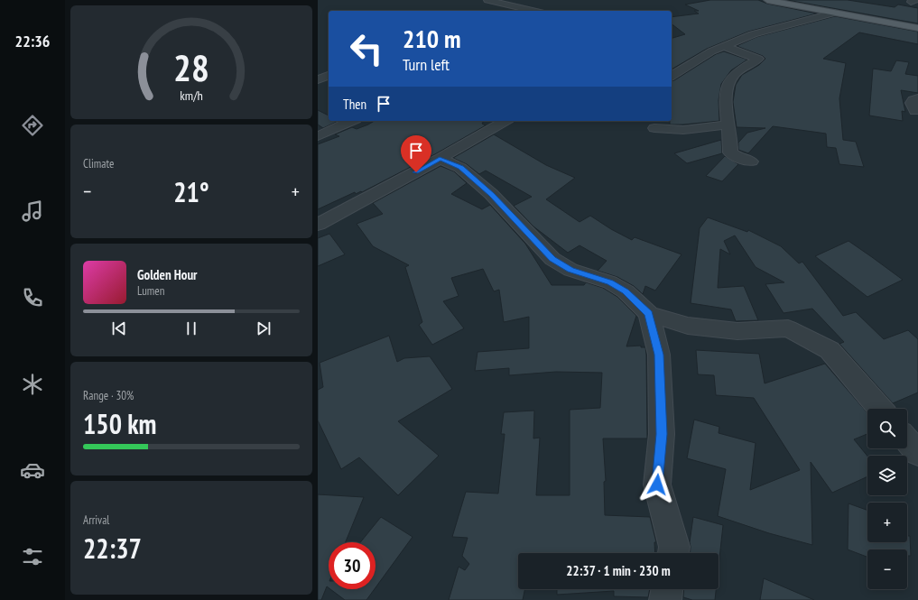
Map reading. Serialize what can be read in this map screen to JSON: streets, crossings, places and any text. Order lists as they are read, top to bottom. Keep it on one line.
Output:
{"page":{"tabs":"22:36","turn":["210 m","Turn left"],"then":"Then","tile":["Climate",["Range · 30%","150 km"],["Arrival","22:37"]],"heat":["−","21°","+"],"song":["Golden Hour","Lumen"],"map_buttons":["+","−"],"limit":"30","trip":"22:37 · 1 min · 230 m","gauge":["28","km/h"]}}
